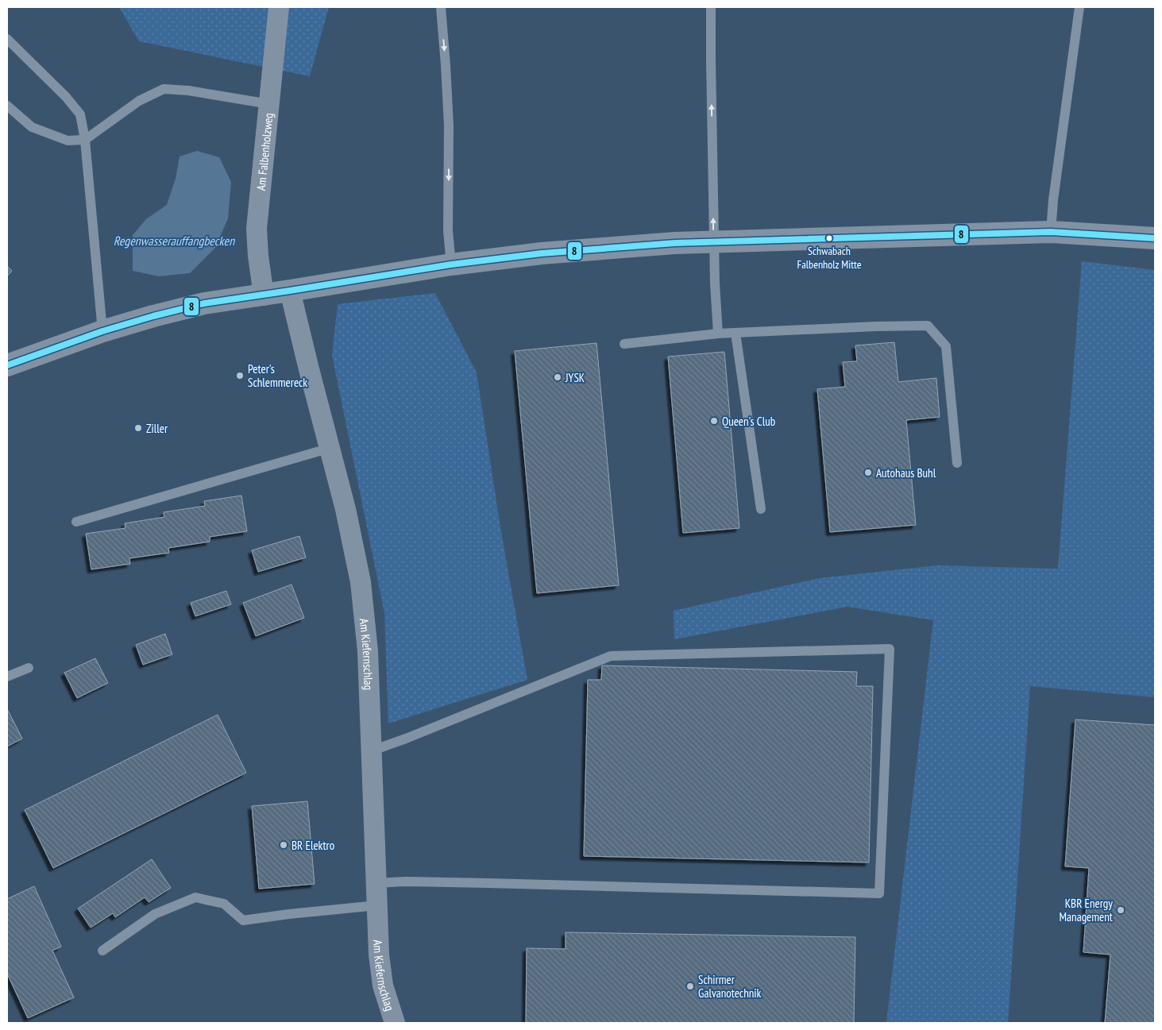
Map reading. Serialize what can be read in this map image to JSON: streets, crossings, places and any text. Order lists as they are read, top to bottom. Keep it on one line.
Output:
{"streets":{"street":["Am Falbenholzweg","Am Kiefernschlag"]},"water":["Regenwasserauffangbecken"],"places":["Schwabach Falbenholz Mitte","Peter's Schlemmereck","JYSK","Queen's Club","Ziller","Autohaus Buhl","BR Elektro","KBR Energy Management","Schirmer Galvanotechnik"],"lines":["transit line 8"]}
